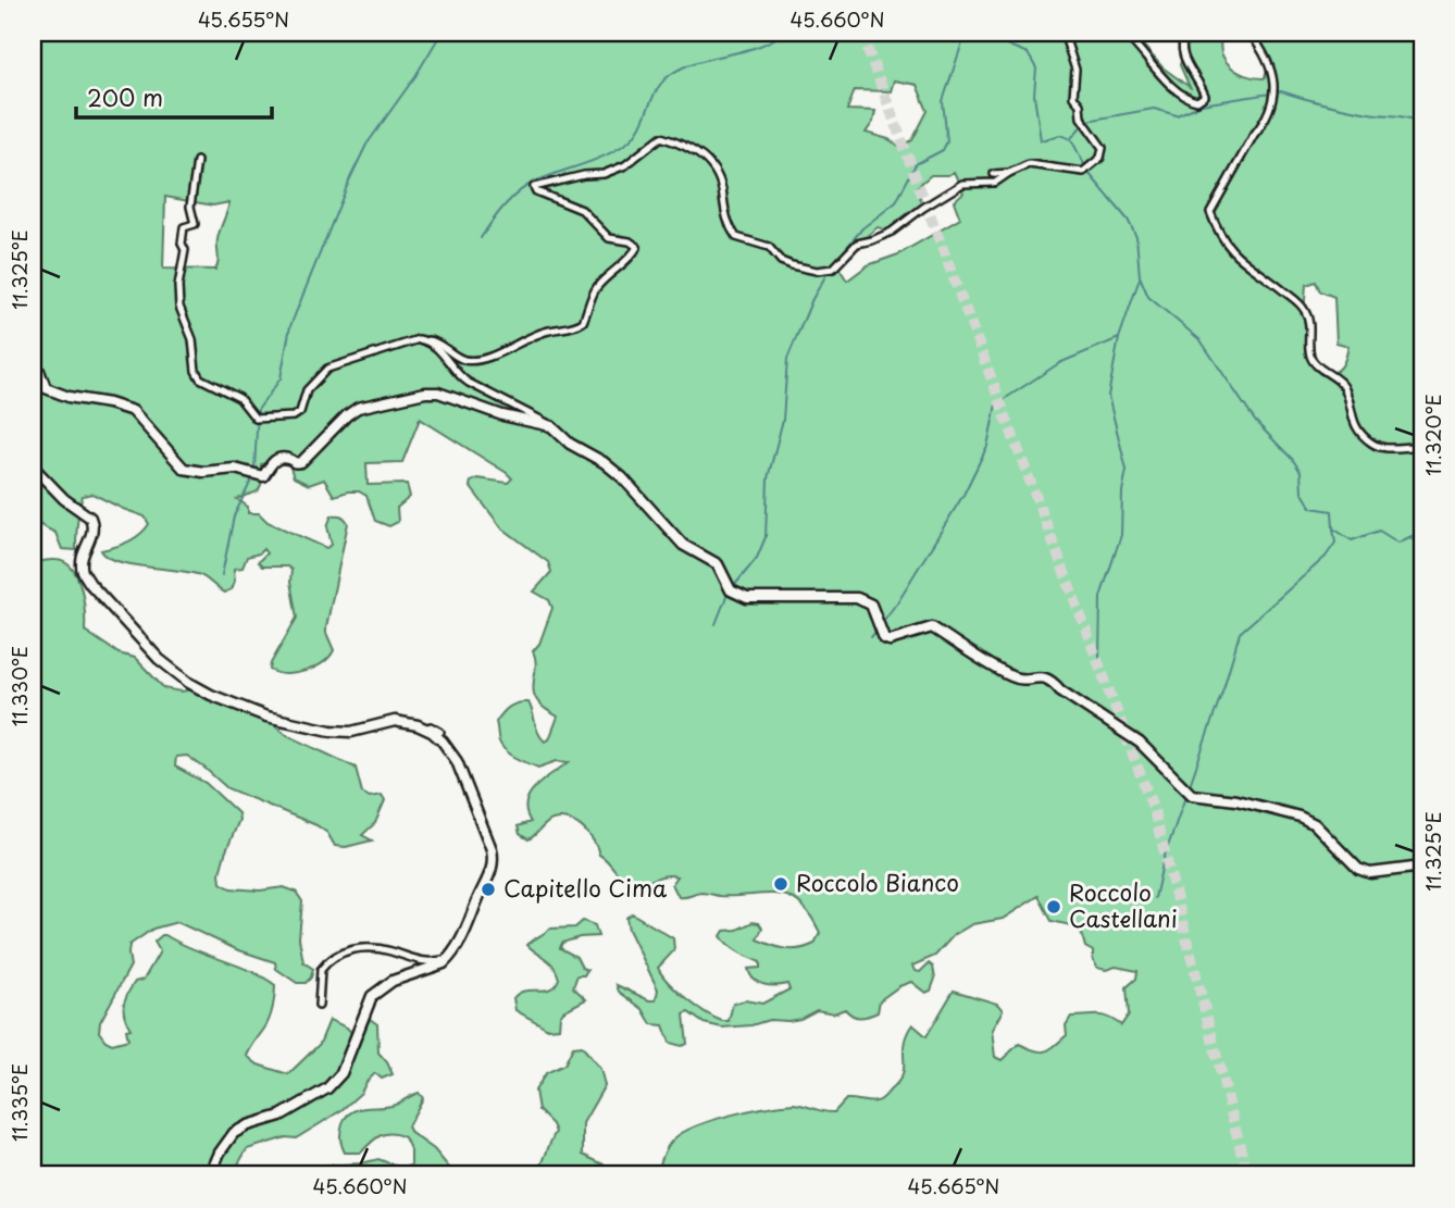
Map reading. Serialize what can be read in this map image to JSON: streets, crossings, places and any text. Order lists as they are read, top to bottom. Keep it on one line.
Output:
{"places":["Roccolo Bianco","Capitello Cima","Roccolo Castellani"],"scale_bar":"200 m","coordinates":["45.655°N","45.660°N","11.325°E","11.320°E","11.330°E","11.335°E","45.665°N"]}
